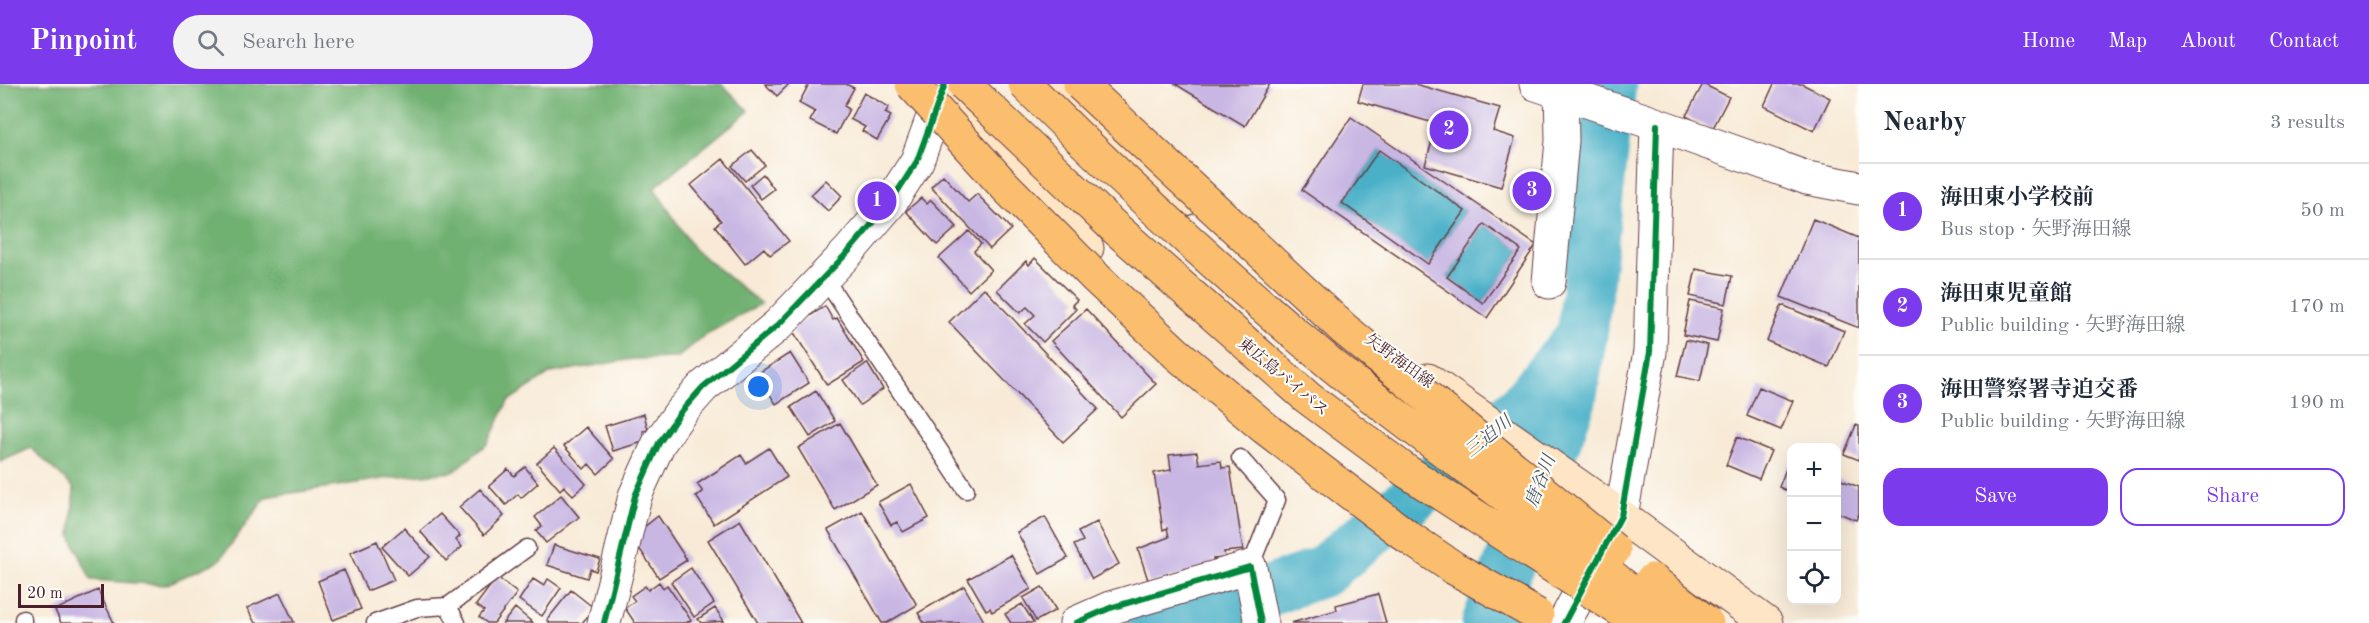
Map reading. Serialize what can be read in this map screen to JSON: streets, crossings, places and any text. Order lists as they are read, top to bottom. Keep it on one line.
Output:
{"streets":{"highway":["東広島バイパス"],"main road":["矢野海田線"]},"water":["三迫川","唐谷川"],"scale_bar":"20 m","page":{"header":"Pinpoint","search":"Search here","nav":["Home","Map","About","Contact"],"heading":["Nearby","3 results"],"pins":["2","3","1"],"list":[{"mark":"1","name":"海田東小学校前","note":"Bus stop · 矢野海田線","value":"50 m"},{"mark":"2","name":"海田東児童館","note":"Public building · 矢野海田線","value":"170 m"},{"mark":"3","name":"海田警察署寺迫交番","note":"Public building · 矢野海田線","value":"190 m"}],"map_buttons":["+","−"],"buttons":["Save","Share"],"scale":"20 m"}}
